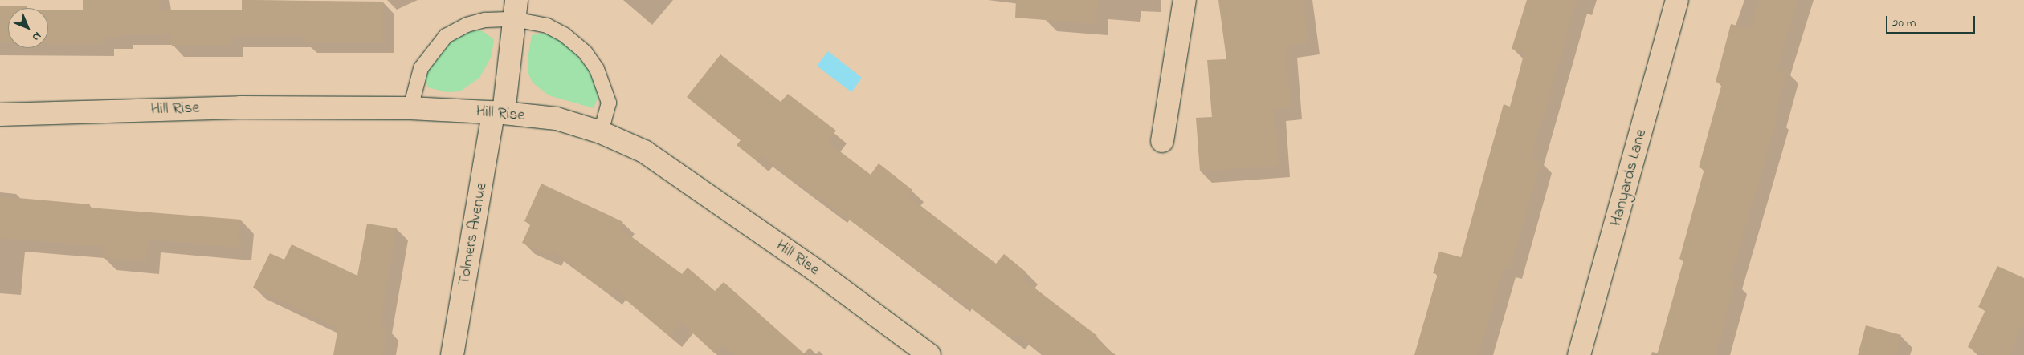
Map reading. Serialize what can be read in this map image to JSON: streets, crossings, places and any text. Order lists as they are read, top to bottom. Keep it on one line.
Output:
{"streets":{"street":["Hill Rise","Hanyards Lane","Tolmers Avenue"]},"crossings":[["Hill Rise","Tolmers Avenue"]],"scale_bar":"20 m","north":"bottom right"}
